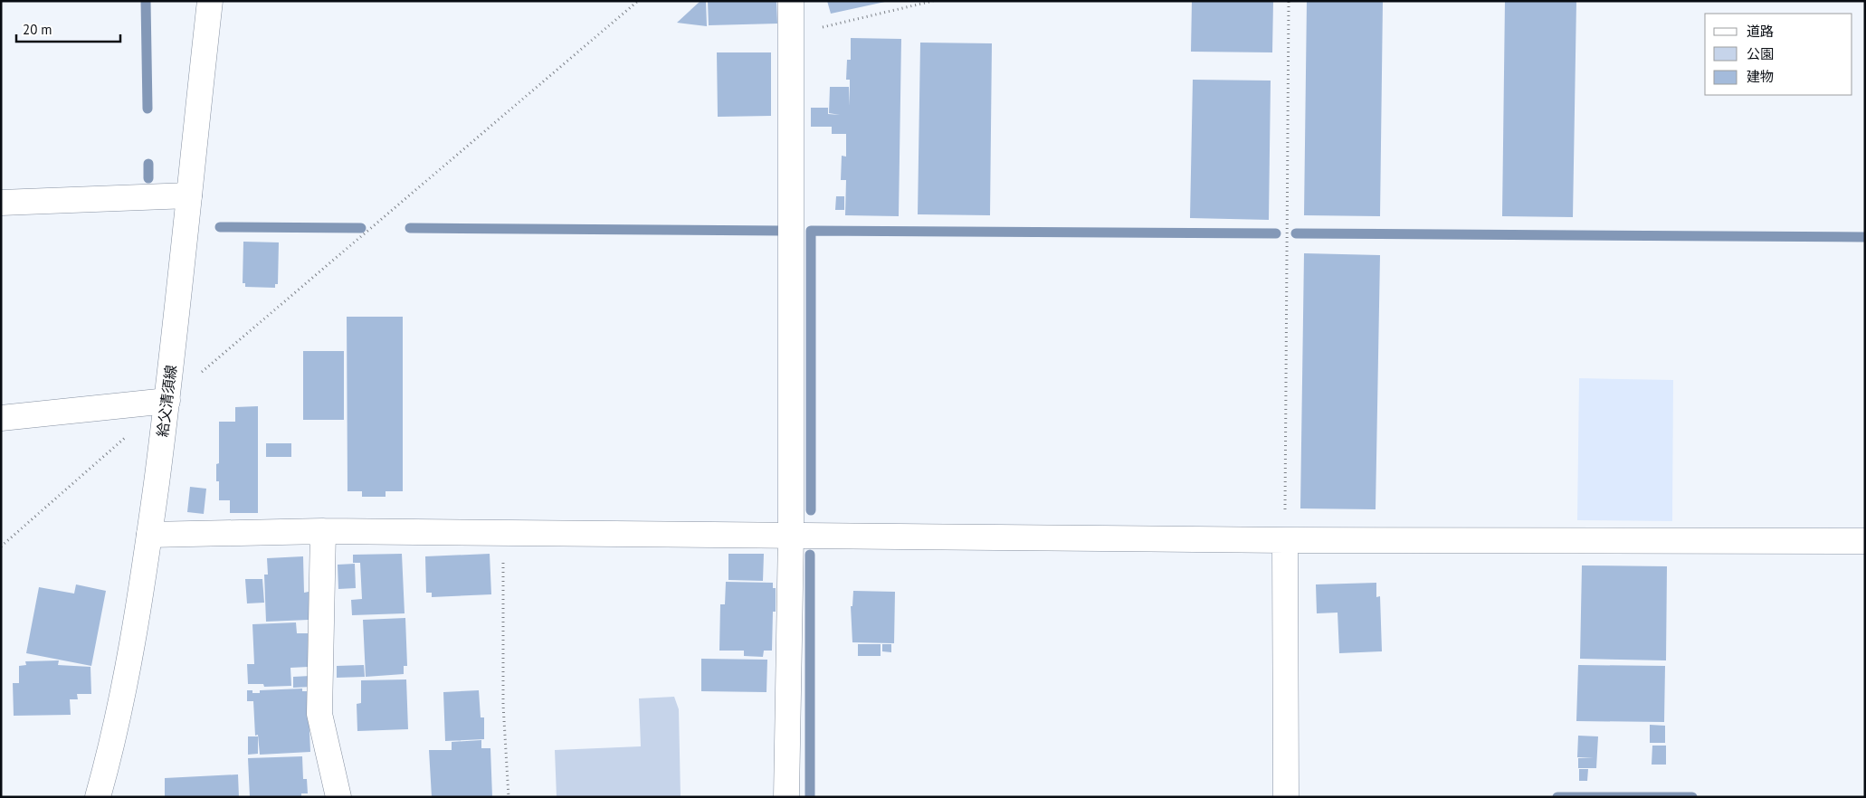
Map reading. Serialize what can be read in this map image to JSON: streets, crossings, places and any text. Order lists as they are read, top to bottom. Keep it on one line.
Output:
{"streets":{"street":["給父清須線"]},"legend":["道路","公園","建物"],"scale_bar":"20 m"}
